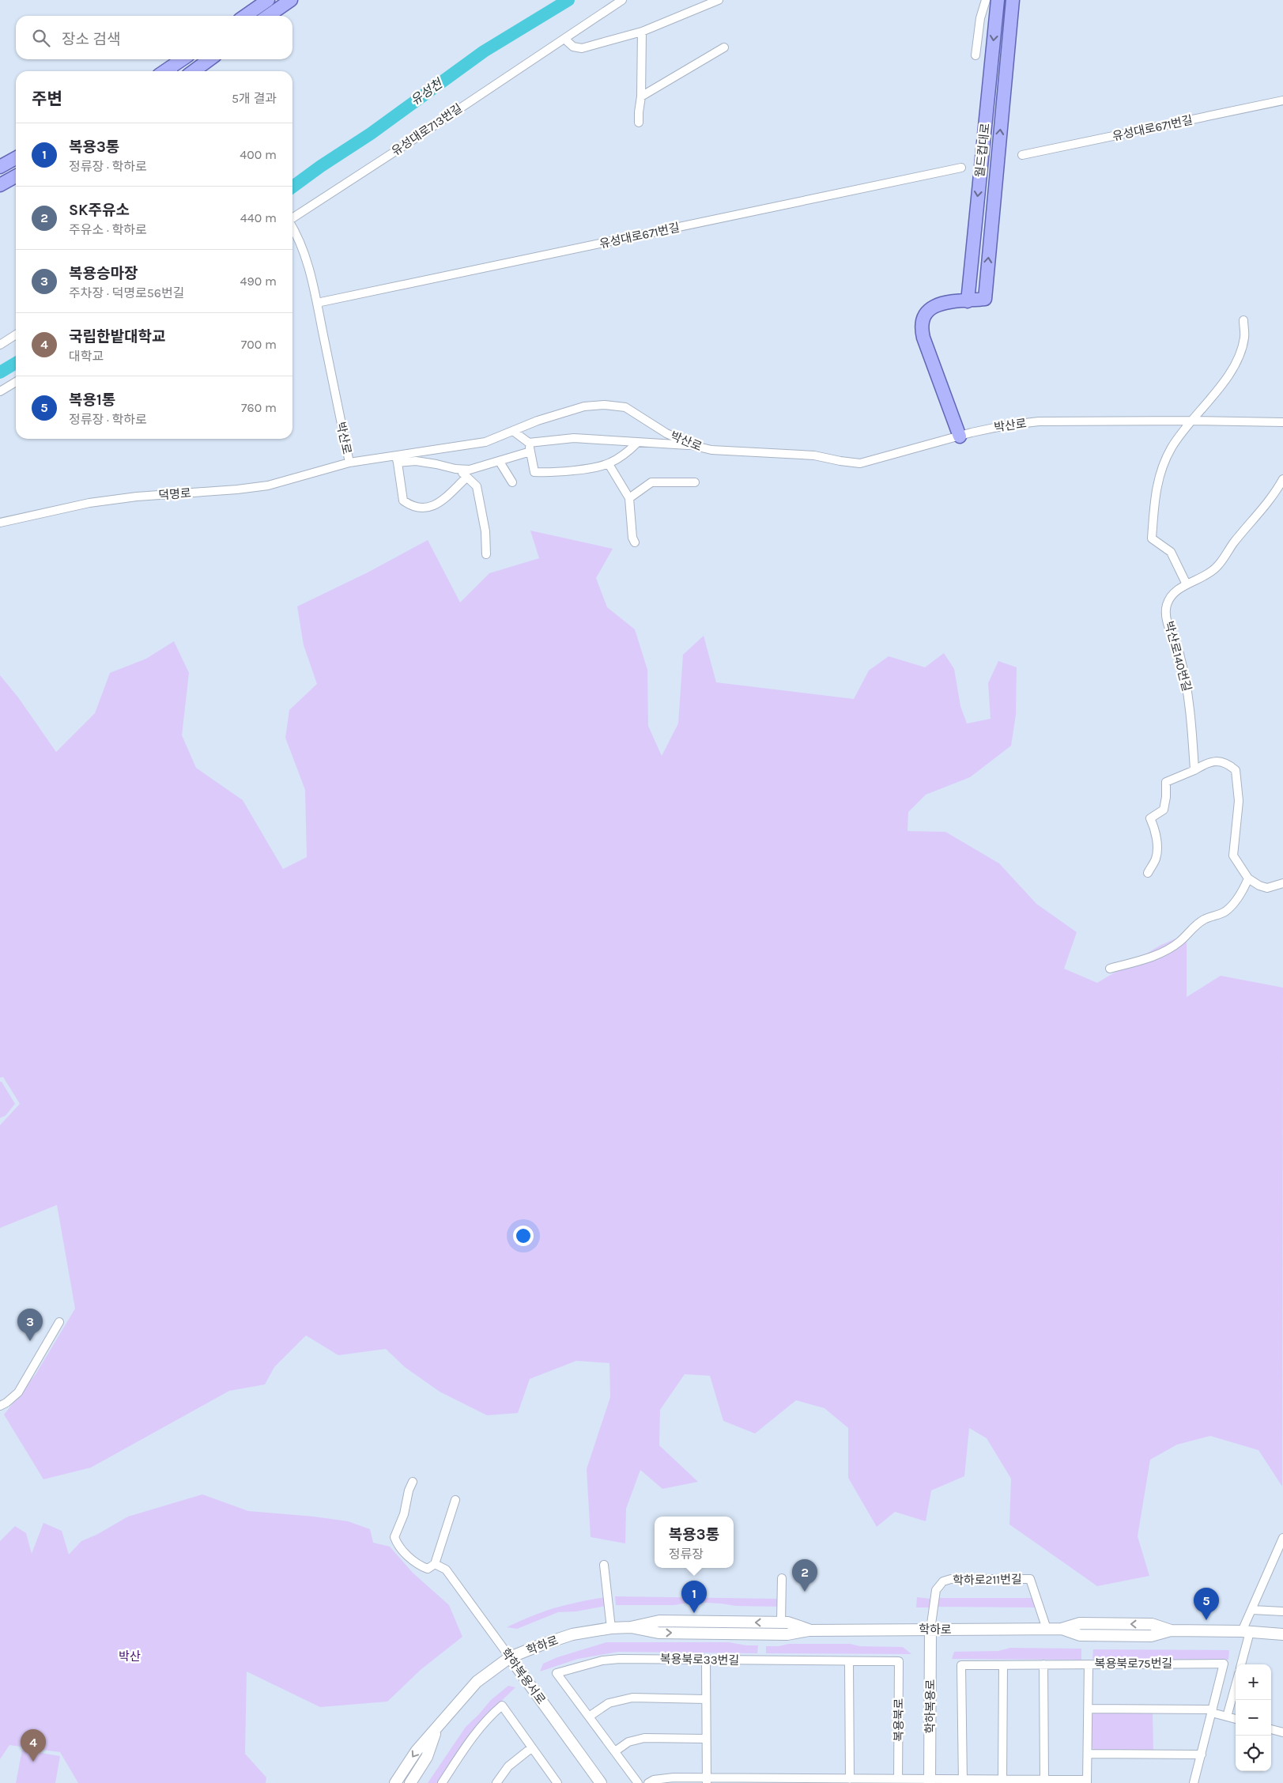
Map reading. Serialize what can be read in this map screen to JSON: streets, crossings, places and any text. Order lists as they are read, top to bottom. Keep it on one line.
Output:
{"streets":{"main road":["월드컵대로"],"street":["유성대로671번길","유성대로713번길","박산로","덕명로","박산로140번길","학하로211번길","학하로","복용북로33번길","복용북로75번길","학하복용서로","학하복용로","복용북로"]},"crossings":[["유성대로671번길","박산로"],["박산로","덕명로"],["학하로211번길","학하로"],["학하로211번길","학하복용로"],["학하로","학하복용서로"],["학하로","학하복용로"],["복용북로33번길","복용북로"]],"water":["유성천"],"parks":["박산"],"page":{"search":"장소 검색","heading":["주변","5개 결과"],"list":[{"mark":"1","name":"복용3통","note":"정류장 · 학하로","value":"400 m"},{"mark":"2","name":"SK주유소","note":"주유소 · 학하로","value":"440 m"},{"mark":"3","name":"복용승마장","note":"주차장 · 덕명로56번길","value":"490 m"},{"mark":"4","name":"국립한밭대학교","note":"대학교","value":"700 m"},{"mark":"5","name":"복용1통","note":"정류장 · 학하로","value":"760 m"}],"pins":["3","2","1","5","4"],"popup":["복용3통","정류장"],"map_buttons":["+","−"]}}
